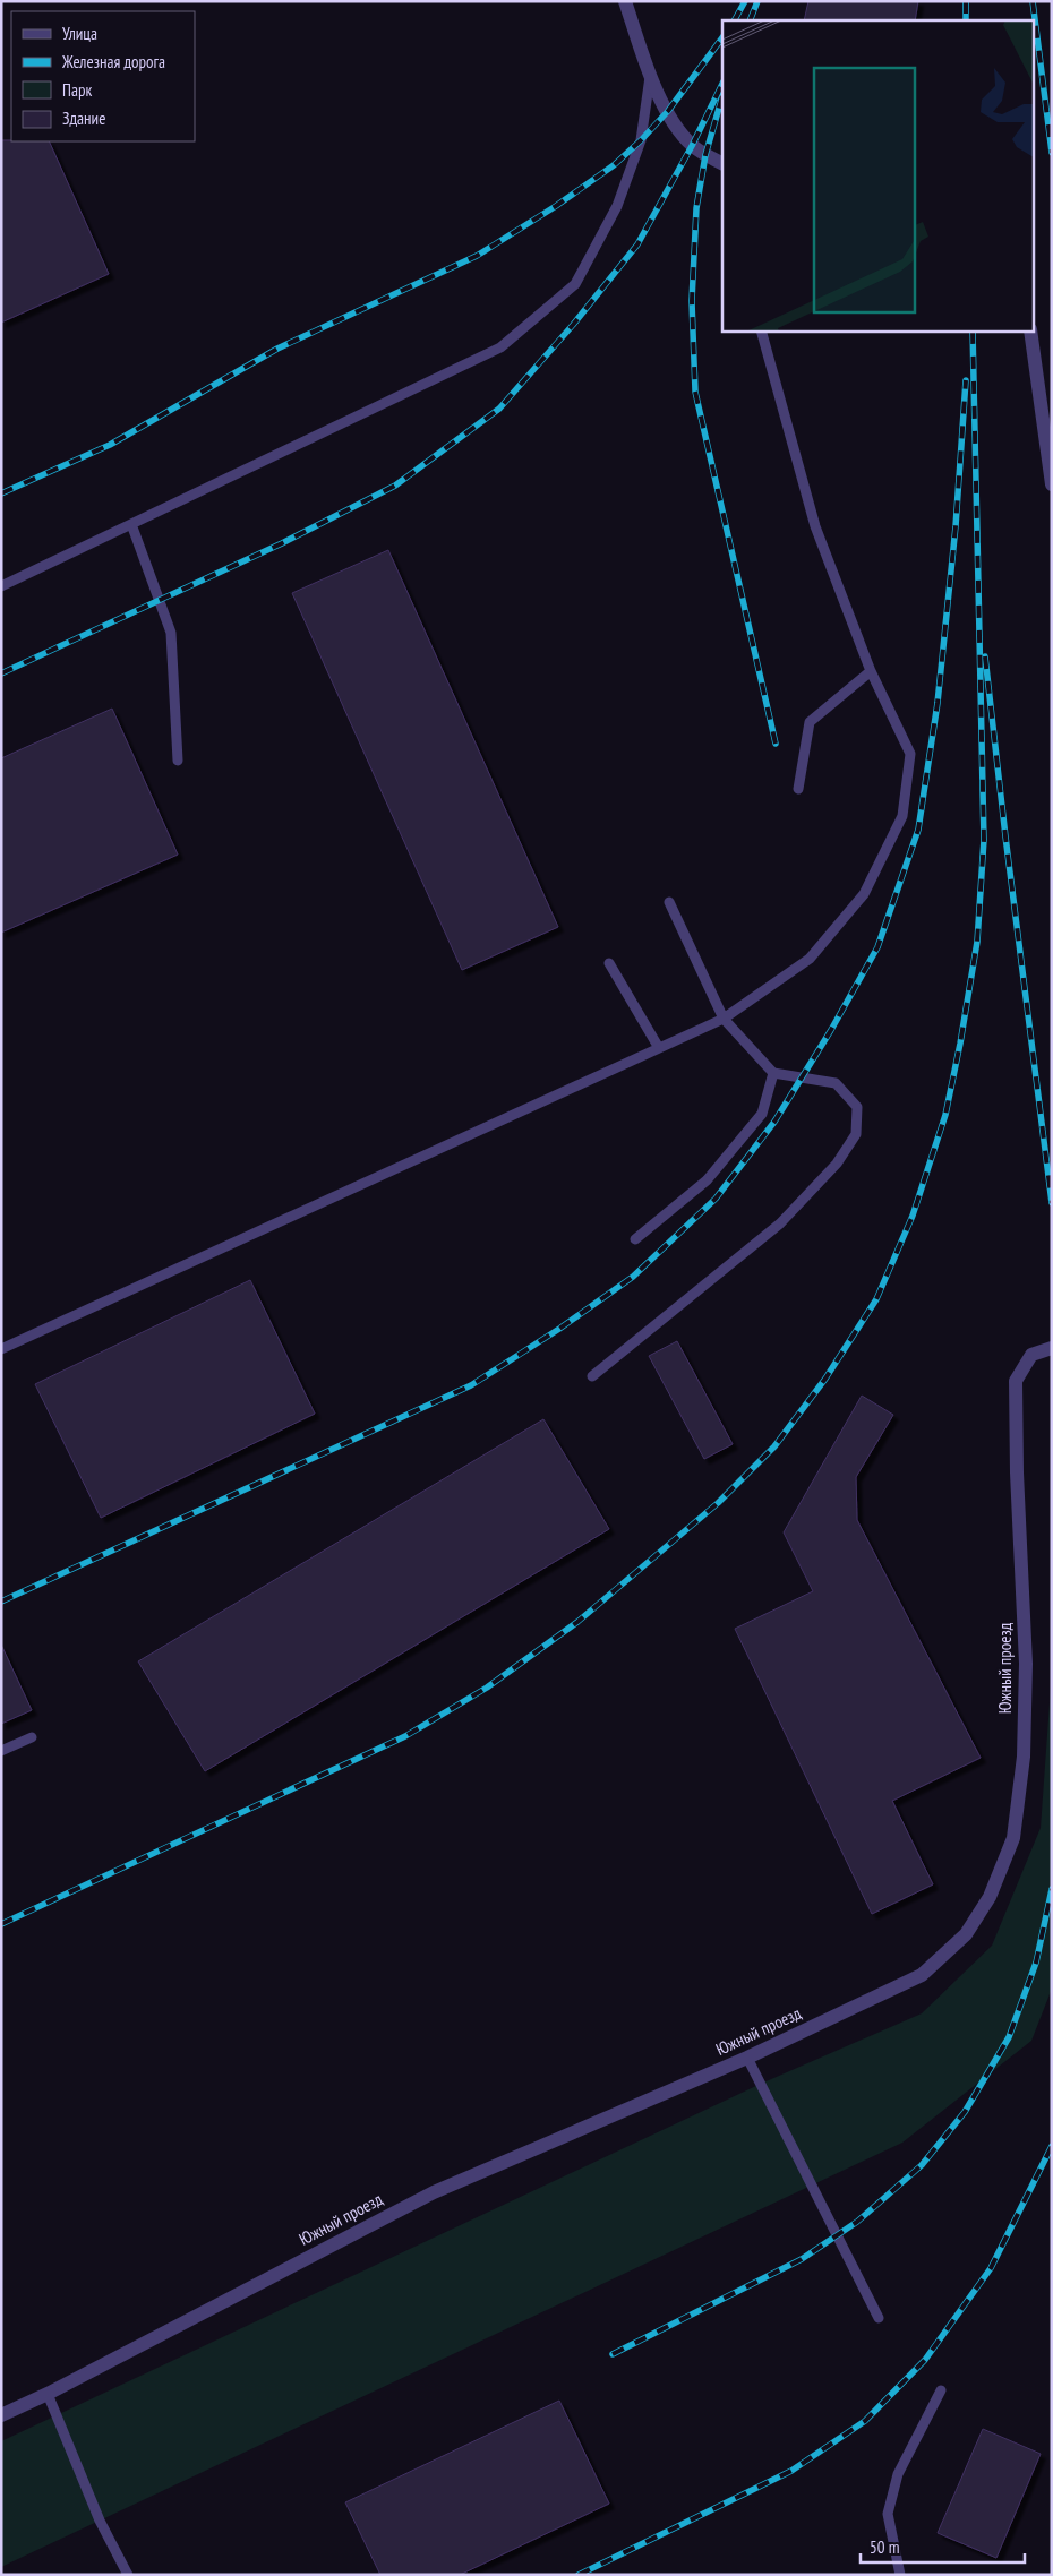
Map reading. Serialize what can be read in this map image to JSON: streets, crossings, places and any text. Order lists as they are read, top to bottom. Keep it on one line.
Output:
{"streets":{"street":["Южный проезд"]},"legend":["Улица","Железная дорога","Парк","Здание"],"scale_bar":"50 m"}
